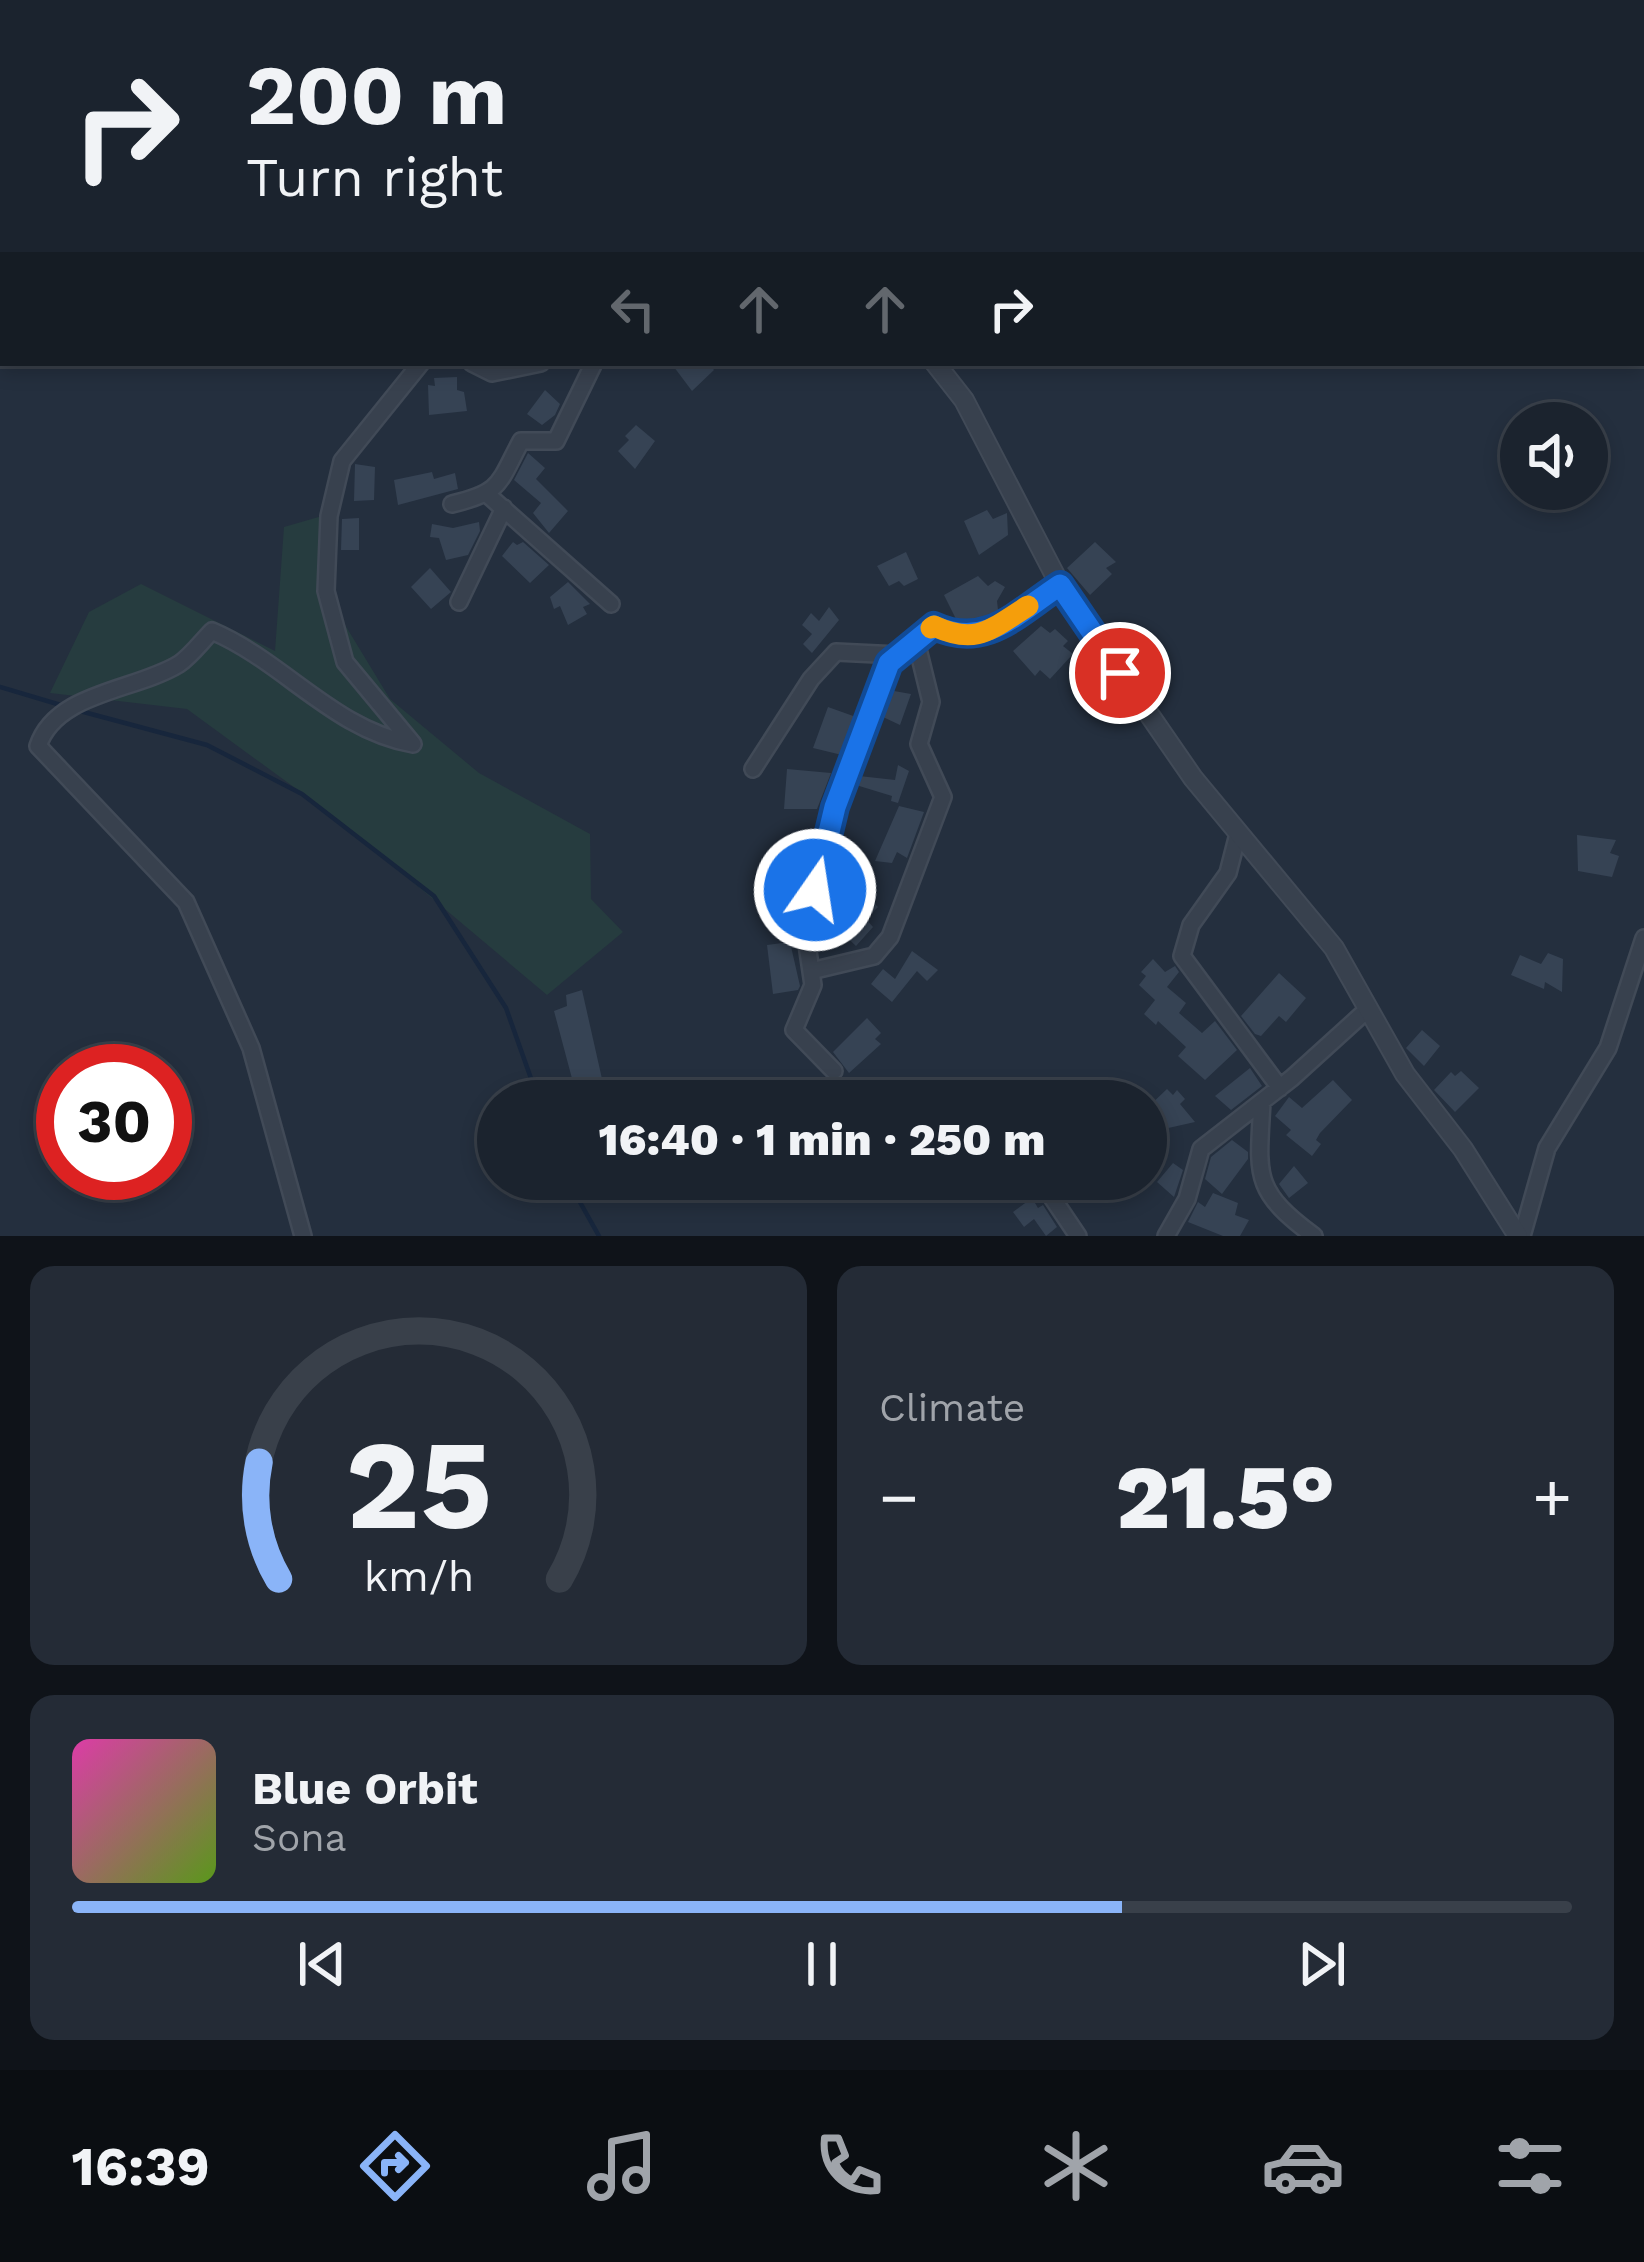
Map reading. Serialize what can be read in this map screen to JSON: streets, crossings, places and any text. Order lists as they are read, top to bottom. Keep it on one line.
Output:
{"page":{"turn":["200 m","Turn right"],"limit":"30","trip":"16:40 · 1 min · 250 m","tile":"Climate","heat":["−","21.5°","+"],"song":["Blue Orbit","Sona"],"tabs":"16:39","gauge":["25","km/h"]}}
